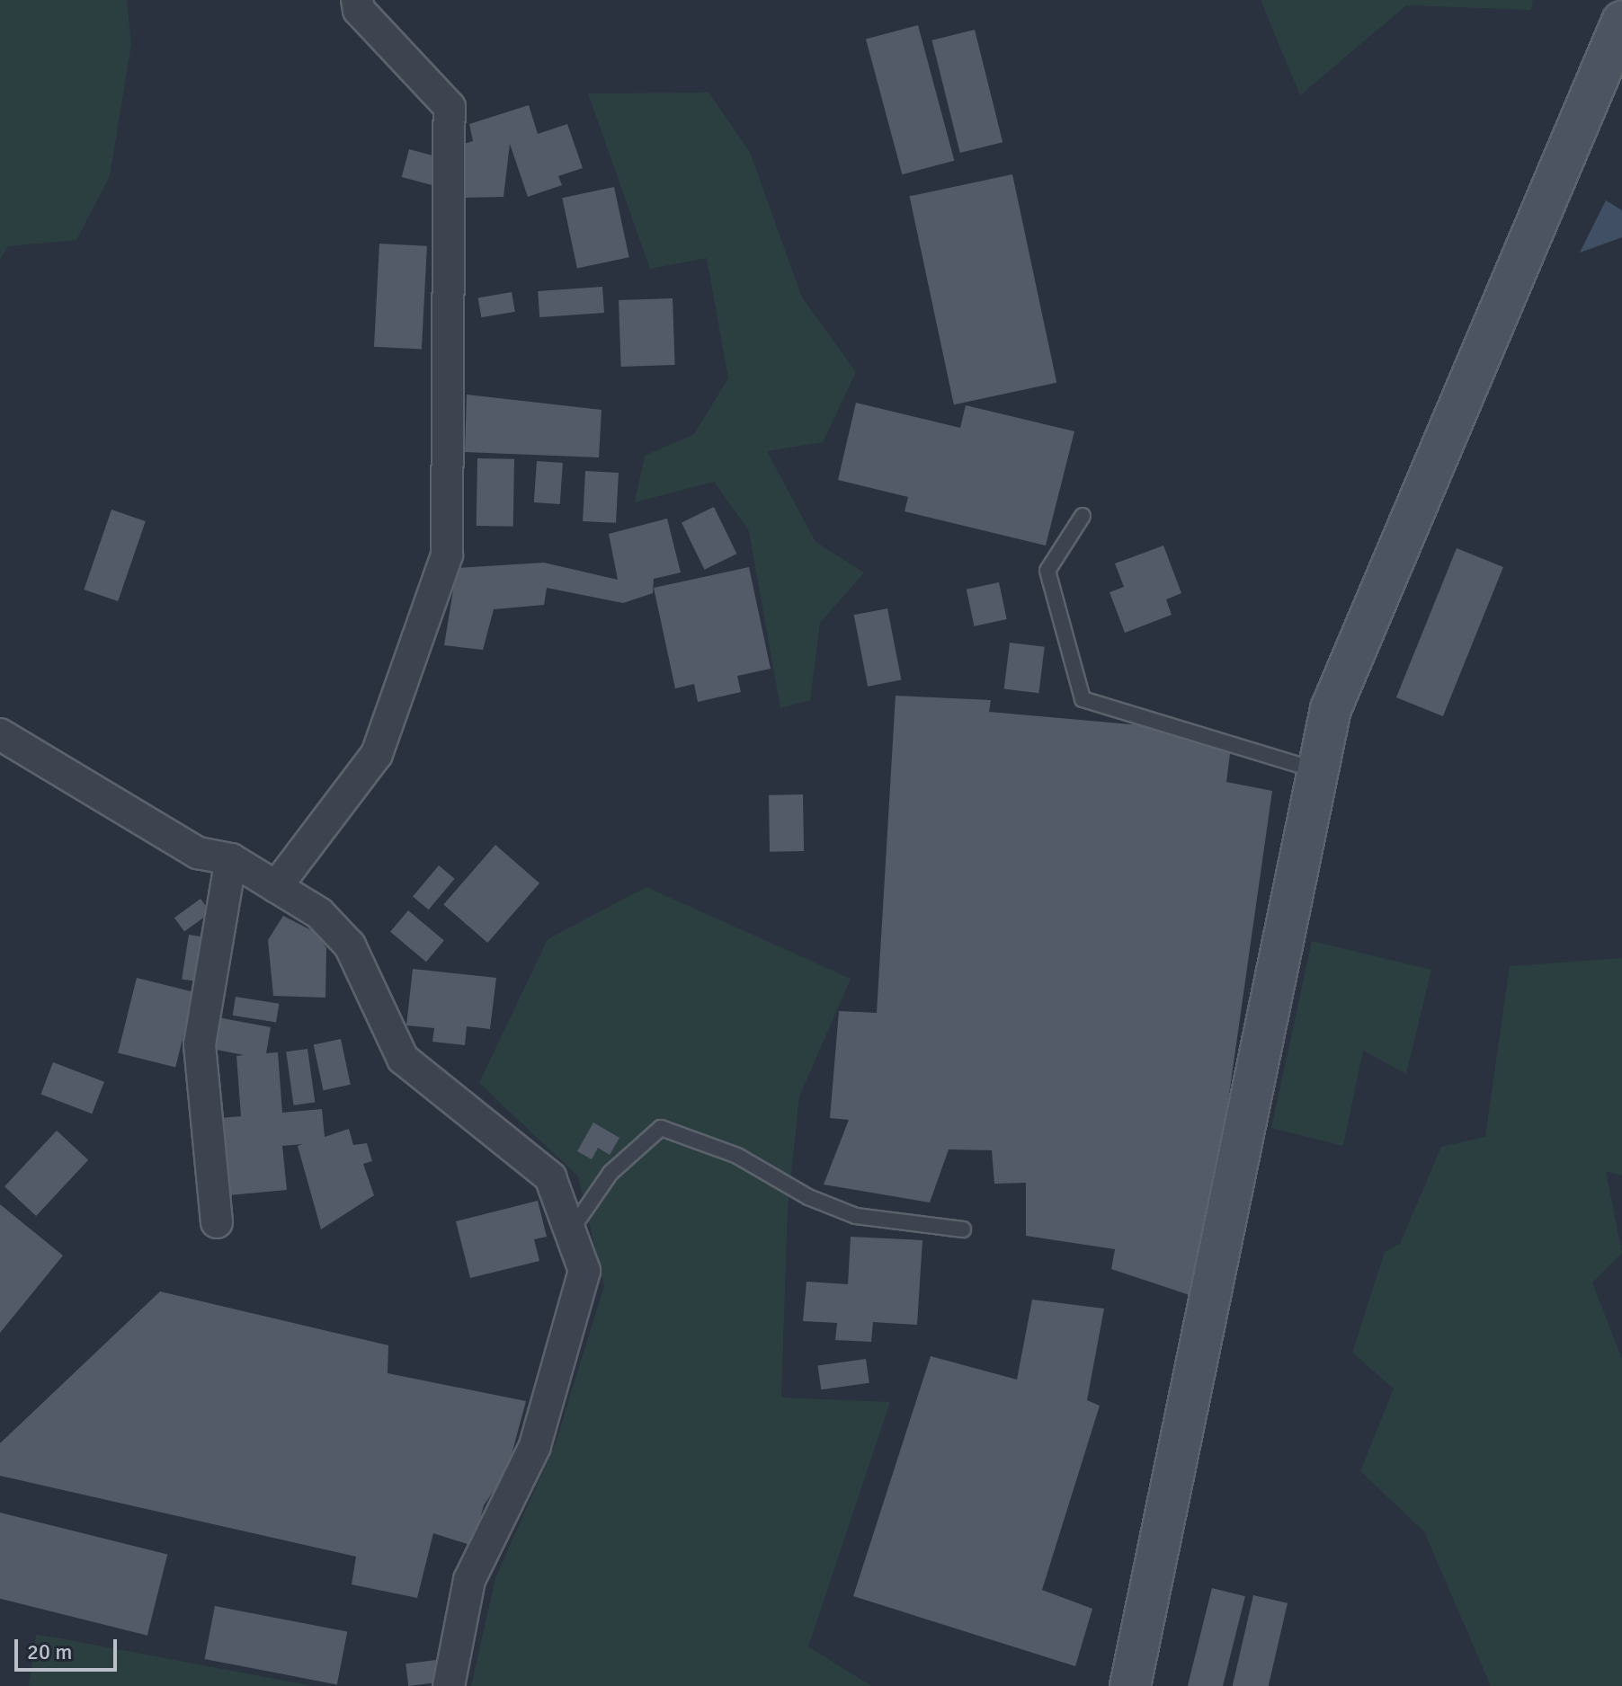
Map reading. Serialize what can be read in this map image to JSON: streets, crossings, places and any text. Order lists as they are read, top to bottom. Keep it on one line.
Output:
{"scale_bar":"20 m"}
